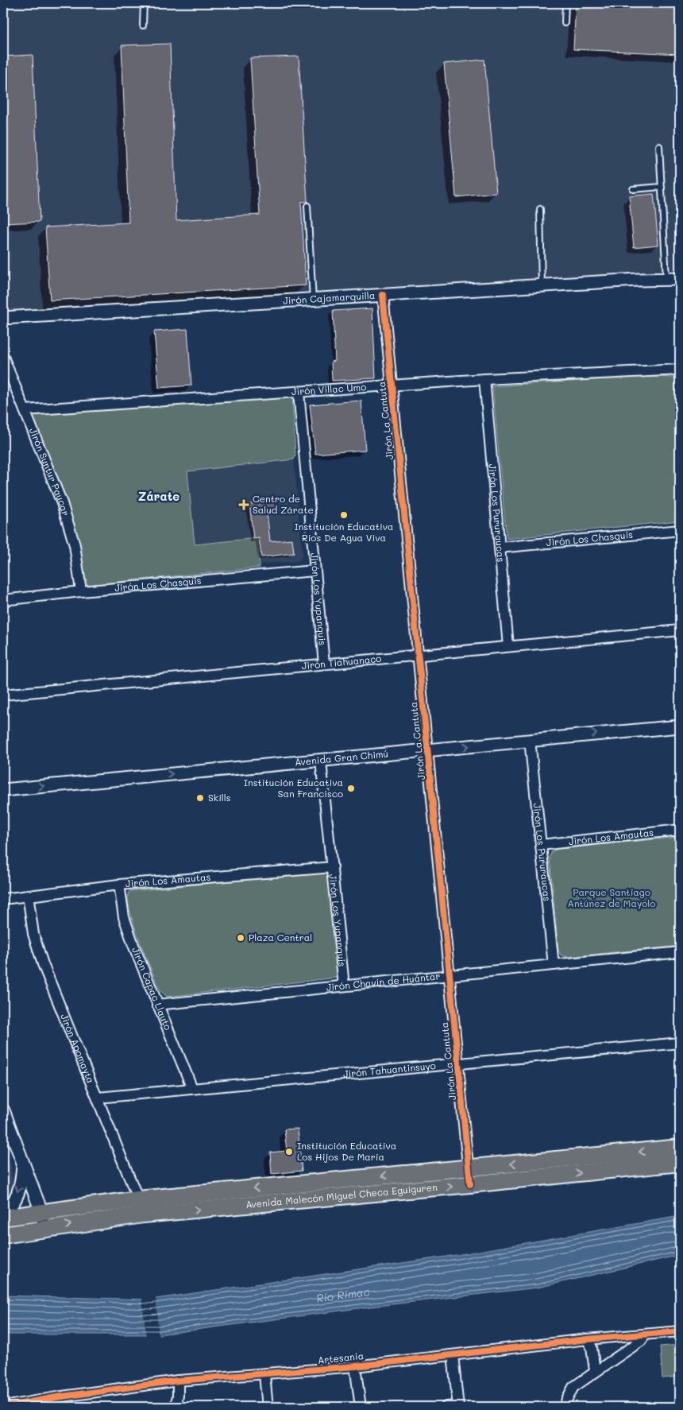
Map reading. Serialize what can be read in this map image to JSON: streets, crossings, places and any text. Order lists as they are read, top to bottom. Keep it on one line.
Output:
{"streets":{"main road":["Avenida Malecón Miguel Checa Eguiguren"],"street":["Jirón Cajamarquilla","Jirón Villac Umo","Jirón La Cantuta","Jirón Suntur Paucar","Jirón Los Pururaucas","Jirón Los Chasquis","Jirón Los Yupanquis","Jirón Tiahuanaco","Avenida Gran Chimú","Jirón Los Amautas","Jirón Chavín de Huántar","Jirón Capac Llauto","Jirón Apomayta","Jirón Tahuantinsuyo","Artesanía"]},"crossings":[["Jirón Cajamarquilla","Jirón La Cantuta"],["Jirón Villac Umo","Jirón La Cantuta"],["Jirón Villac Umo","Jirón Suntur Paucar"],["Jirón Villac Umo","Jirón Los Pururaucas"],["Jirón Villac Umo","Jirón Los Yupanquis"],["Jirón La Cantuta","Jirón Tiahuanaco"],["Jirón La Cantuta","Avenida Gran Chimú"],["Jirón La Cantuta","Jirón Chavín de Huántar"],["Jirón La Cantuta","Jirón Tahuantinsuyo"],["Jirón La Cantuta","Avenida Malecón Miguel Checa Eguiguren"],["Jirón Suntur Paucar","Jirón Los Chasquis"],["Jirón Los Pururaucas","Jirón Los Chasquis"],["Jirón Los Pururaucas","Jirón Tiahuanaco"],["Jirón Los Pururaucas","Avenida Gran Chimú"],["Jirón Los Pururaucas","Jirón Los Amautas"],["Jirón Los Pururaucas","Jirón Chavín de Huántar"],["Jirón Los Chasquis","Jirón Los Yupanquis"],["Jirón Los Yupanquis","Jirón Tiahuanaco"],["Jirón Los Yupanquis","Avenida Gran Chimú"],["Jirón Los Yupanquis","Jirón Los Amautas"],["Jirón Los Yupanquis","Jirón Chavín de Huántar"],["Jirón Los Amautas","Jirón Capac Llauto"],["Jirón Los Amautas","Jirón Apomayta"],["Jirón Chavín de Huántar","Jirón Capac Llauto"],["Jirón Capac Llauto","Jirón Tahuantinsuyo"],["Jirón Apomayta","Jirón Tahuantinsuyo"],["Jirón Apomayta","Avenida Malecón Miguel Checa Eguiguren"]],"one_way":["Avenida Gran Chimú"],"districts":["Zárate"],"water":["Río Rímac"],"parks":["Parque Santiago Antúnez de Mayolo"],"places":{"health":["Centro de Salud Zárate"],"other":["Institución Educativa Rios De Agua Viva","Institución Educativa San Francisco","Skills","Plaza Central","Institución Educativa Los Hijos De Maria"]}}
